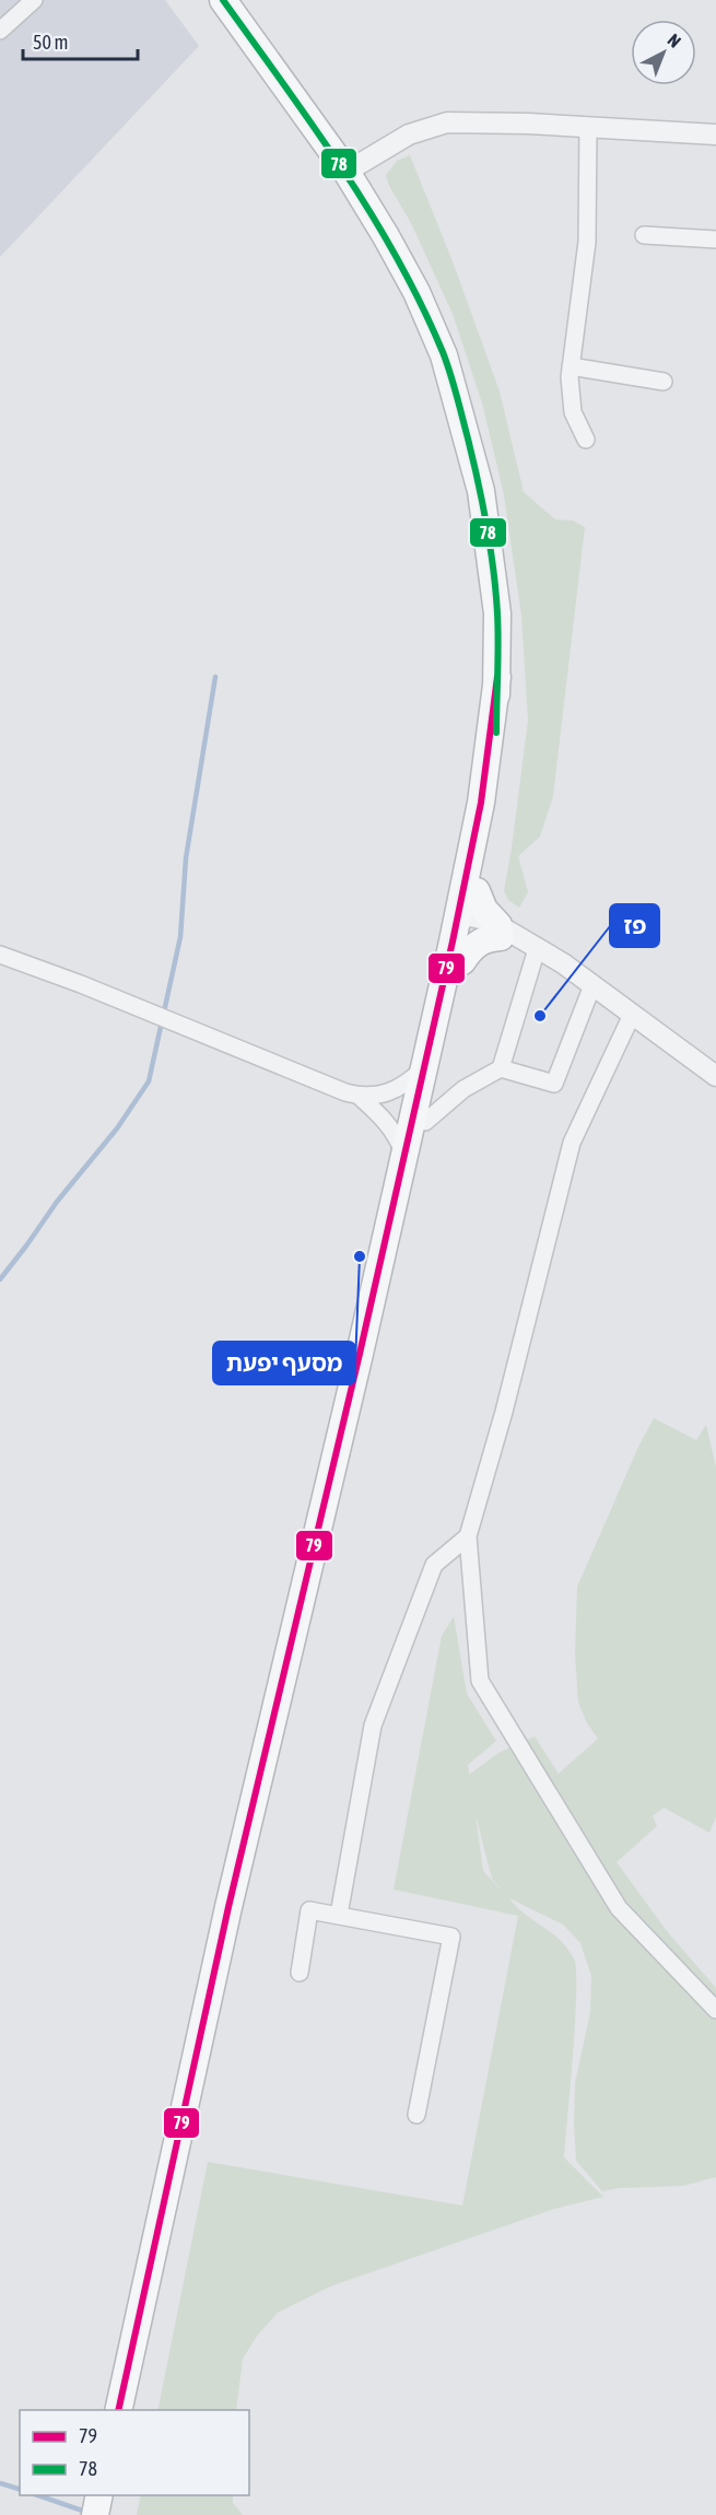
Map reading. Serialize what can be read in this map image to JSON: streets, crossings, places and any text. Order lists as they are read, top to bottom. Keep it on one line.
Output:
{"places":["פז","מסעף יפעת"],"lines":["transit line 78","transit line 79"],"legend":["79","78"],"scale_bar":"50 m","north":"top right"}
